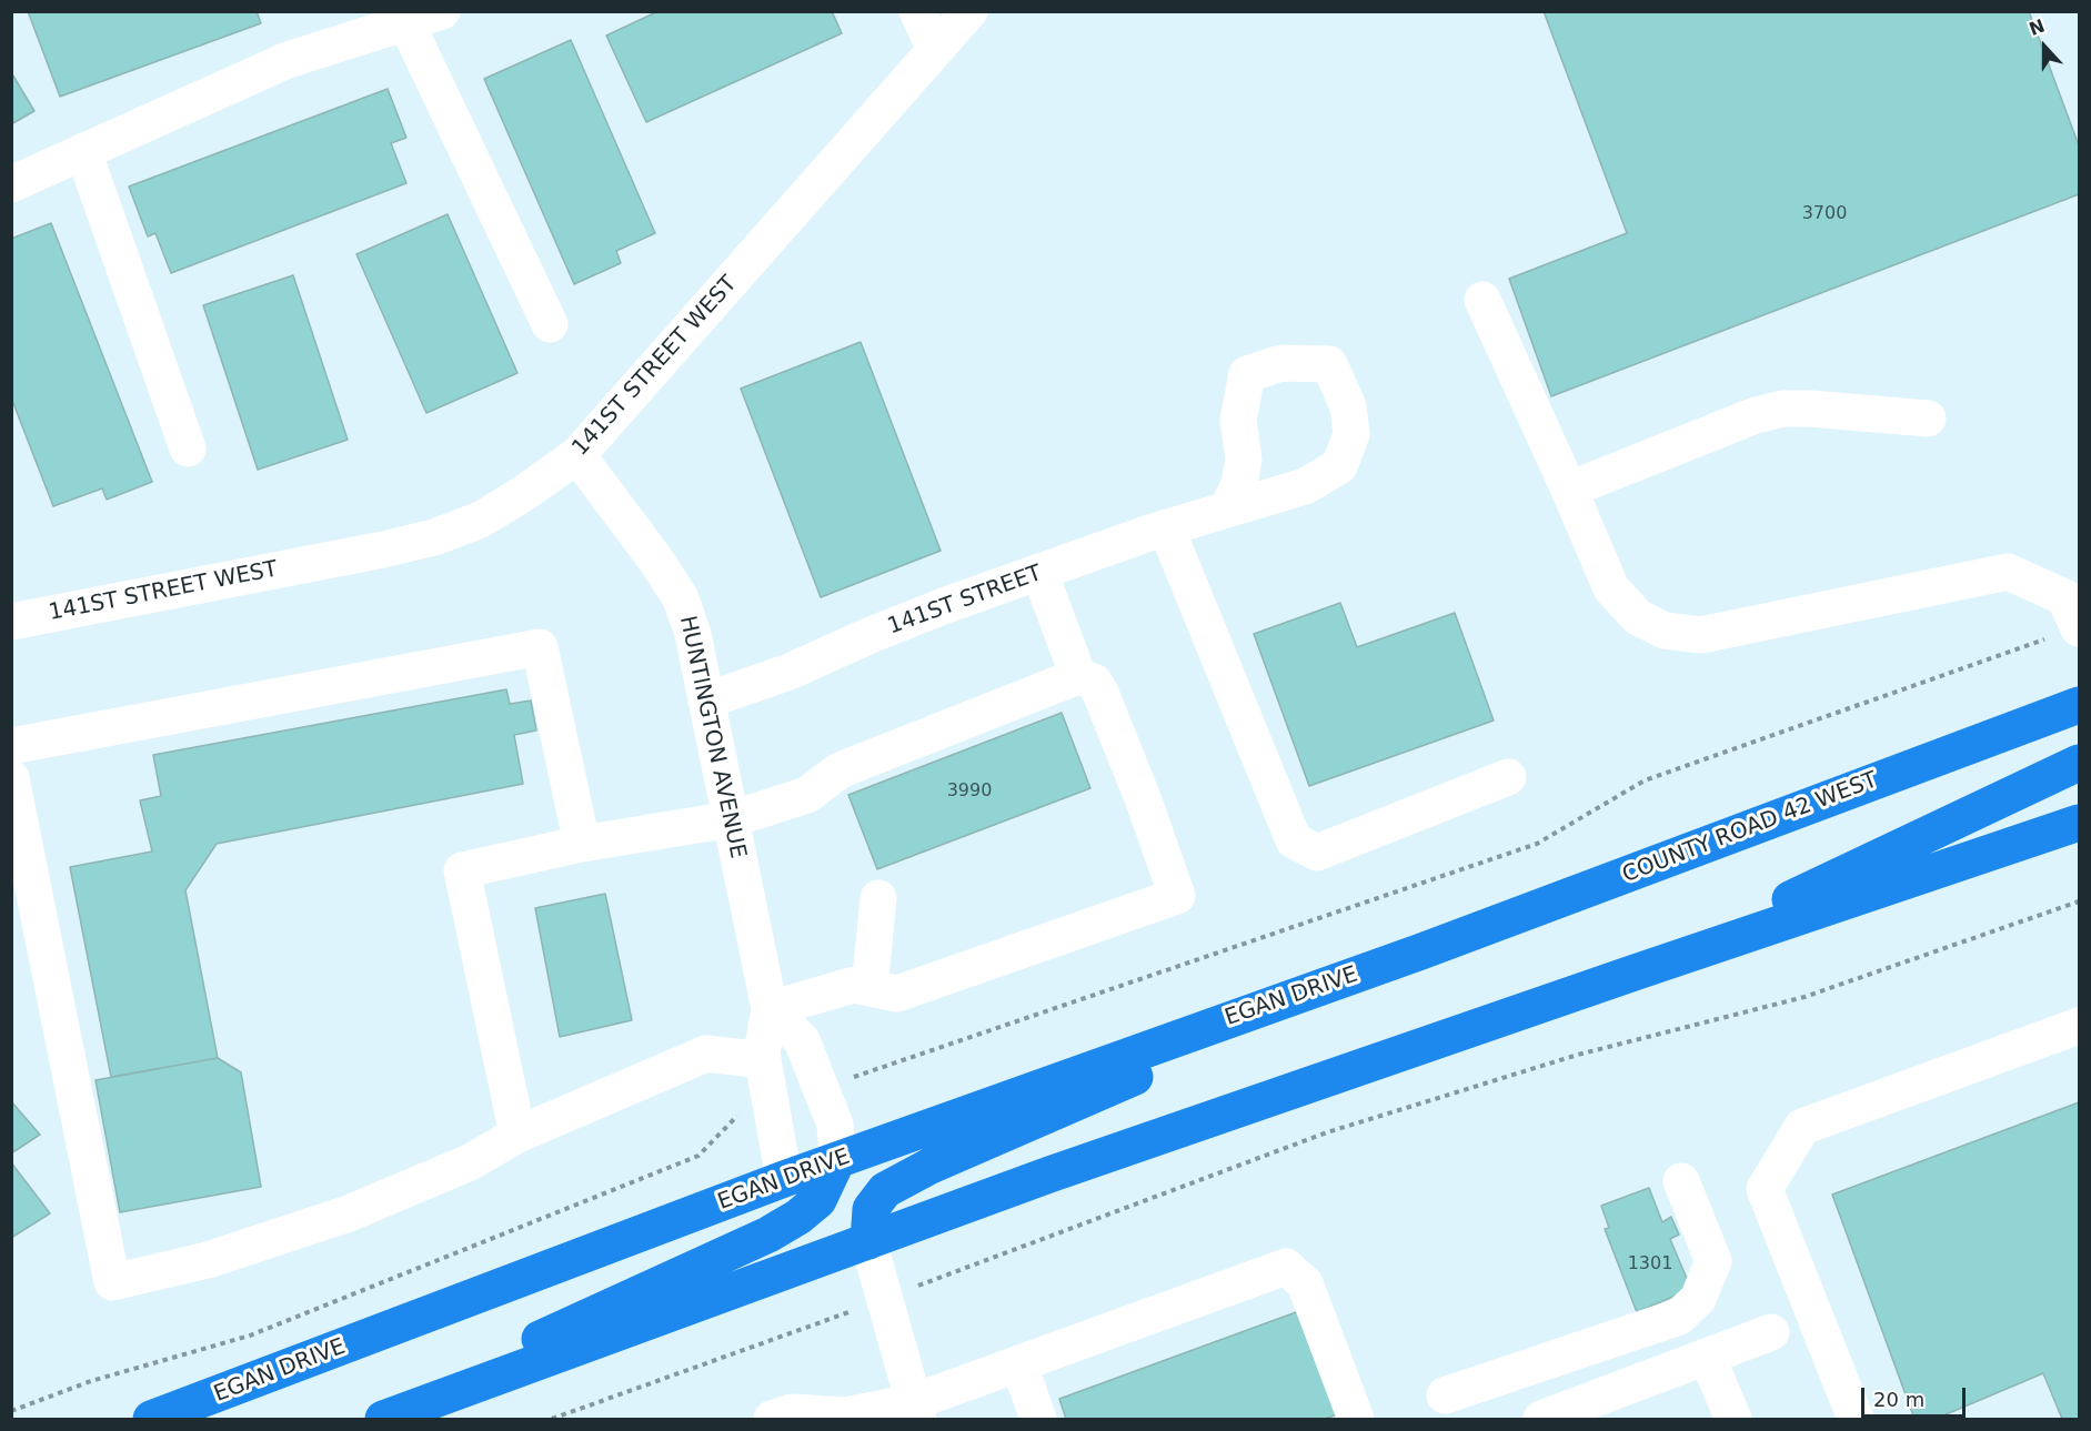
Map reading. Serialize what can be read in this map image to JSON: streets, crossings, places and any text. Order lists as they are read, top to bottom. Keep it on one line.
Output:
{"streets":{"highway":["COUNTY ROAD 42 WEST","EGAN DRIVE"],"street":["141ST STREET WEST","141ST STREET","HUNTINGTON AVENUE"]},"crossings":[["141ST STREET WEST","HUNTINGTON AVENUE"],["141ST STREET","HUNTINGTON AVENUE"],["HUNTINGTON AVENUE","EGAN DRIVE"],["COUNTY ROAD 42 WEST","EGAN DRIVE"]],"house_numbers":["3700","3990","1301"],"scale_bar":"20 m","north":"top"}
